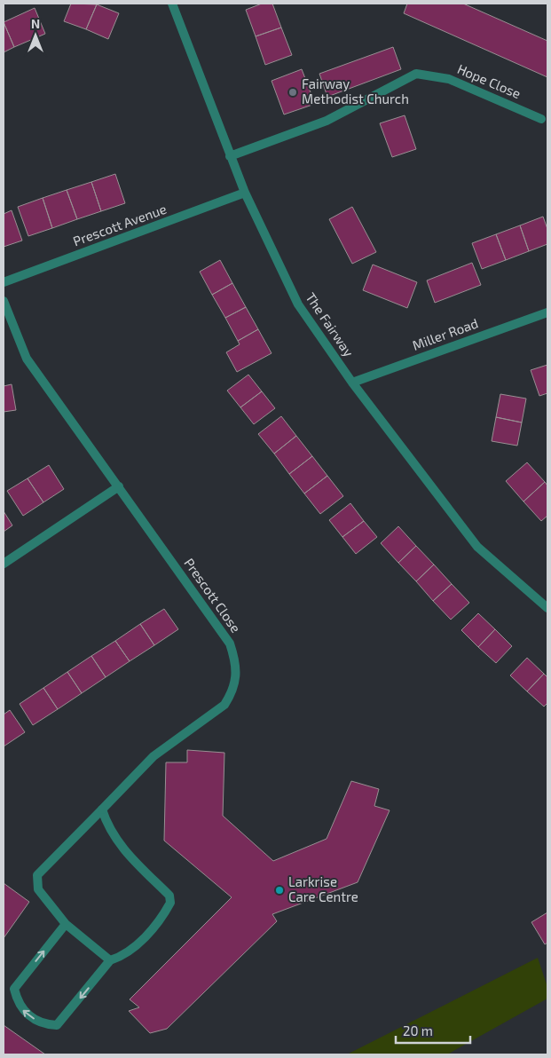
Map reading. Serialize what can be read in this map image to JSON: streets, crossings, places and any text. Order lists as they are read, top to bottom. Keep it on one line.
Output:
{"streets":{"street":["Hope Close","Prescott Avenue","The Fairway","Miller Road","Prescott Close"]},"crossings":[["Hope Close","The Fairway"],["Prescott Avenue","The Fairway"],["The Fairway","Miller Road"]],"places":["Fairway Methodist Church","Larkrise Care Centre"],"scale_bar":"20 m","north":"top"}
